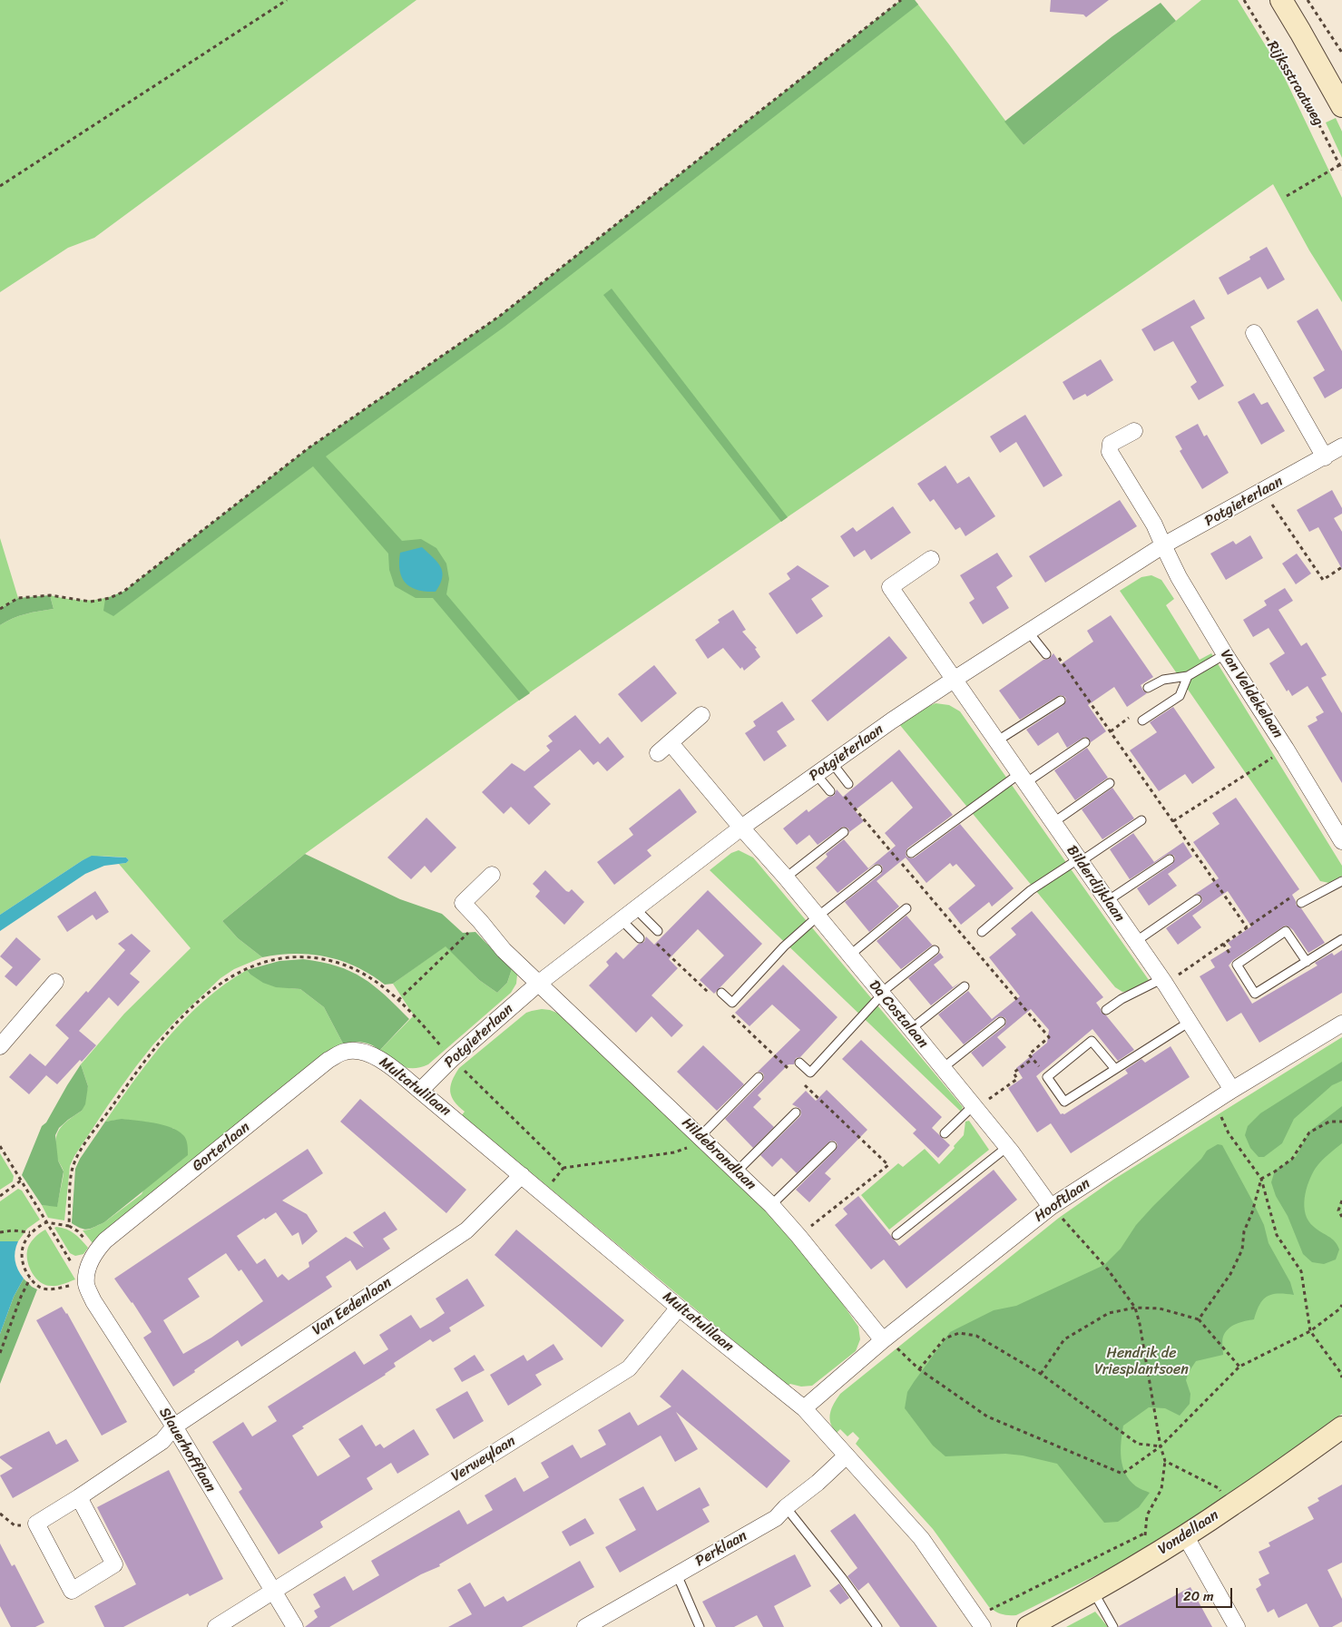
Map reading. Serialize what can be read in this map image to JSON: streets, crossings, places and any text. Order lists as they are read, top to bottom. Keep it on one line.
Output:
{"streets":{"street":["Rijksstraatweg","Potgieterlaan","Van Veldekelaan","Bilderdijklaan","Da Costalaan","Multatulilaan","Gorterlaan","Hildebrandlaan","Hooftlaan","Van Eedenlaan","Slauerhofflaan","Verweylaan","Vondellaan","Perklaan"]},"crossings":[["Potgieterlaan","Van Veldekelaan"],["Potgieterlaan","Bilderdijklaan"],["Potgieterlaan","Da Costalaan"],["Potgieterlaan","Multatulilaan"],["Potgieterlaan","Hildebrandlaan"],["Bilderdijklaan","Hooftlaan"],["Da Costalaan","Hooftlaan"],["Multatulilaan","Gorterlaan"],["Multatulilaan","Hooftlaan"],["Multatulilaan","Van Eedenlaan"],["Multatulilaan","Verweylaan"],["Multatulilaan","Perklaan"],["Gorterlaan","Slauerhofflaan"],["Hildebrandlaan","Hooftlaan"],["Van Eedenlaan","Slauerhofflaan"],["Slauerhofflaan","Verweylaan"]],"parks":["Hendrik de Vriesplantsoen"],"scale_bar":"20 m"}
